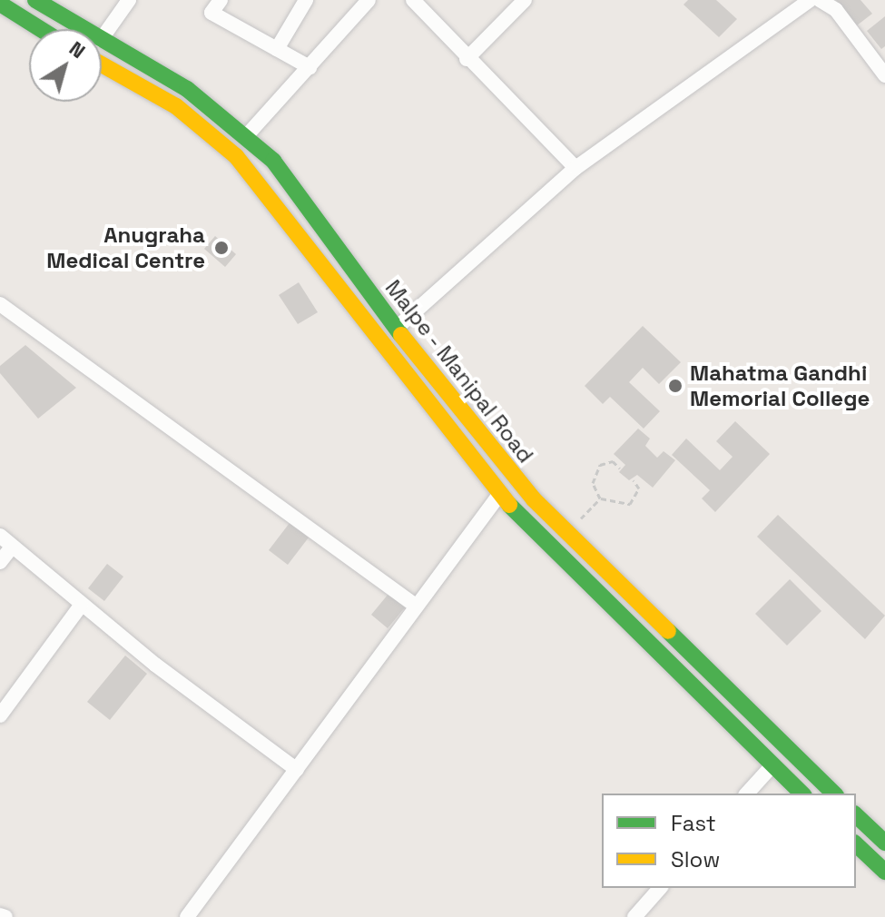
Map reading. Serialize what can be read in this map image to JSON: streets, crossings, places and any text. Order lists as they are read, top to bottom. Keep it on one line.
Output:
{"streets":{"highway":["Malpe - Manipal Road"]},"places":["Anugraha Medical Centre","Mahatma Gandhi Memorial College"],"legend":["Fast","Slow"],"north":"top right"}
